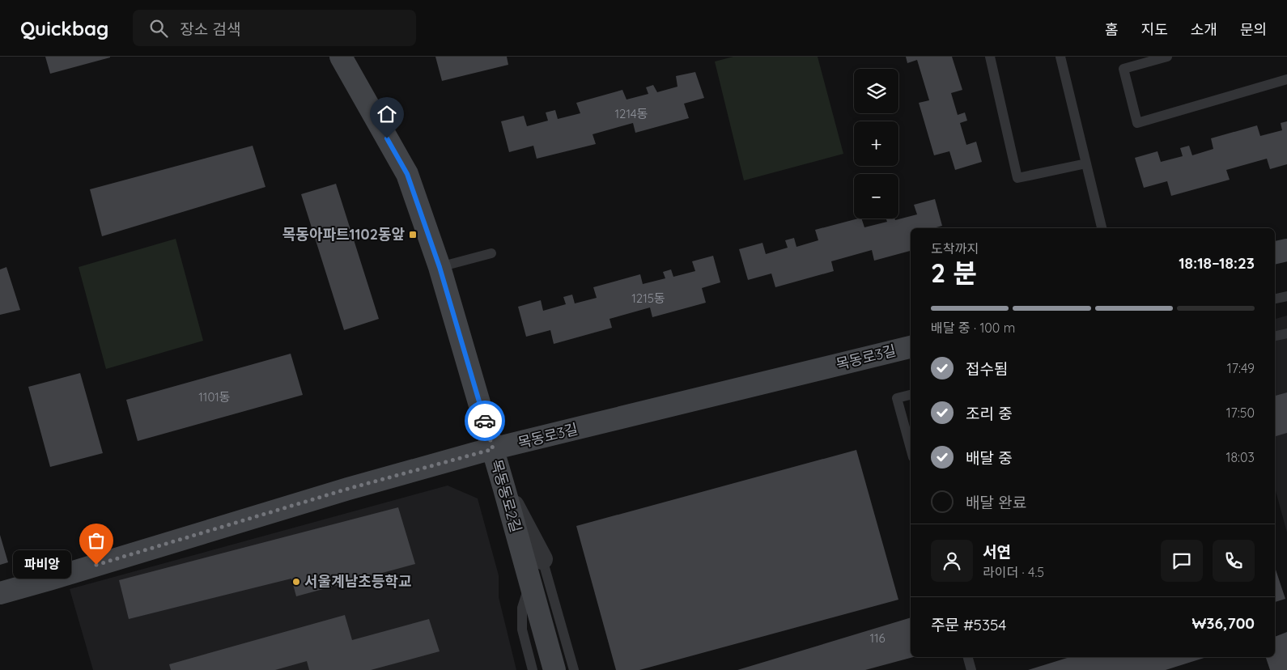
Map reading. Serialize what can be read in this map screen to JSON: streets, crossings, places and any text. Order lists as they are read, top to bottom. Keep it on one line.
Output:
{"streets":{"street":["목동로3길","목동동로2길"]},"crossings":[["목동로3길","목동동로2길"]],"places":{"transit":["목동아파트1102동앞"],"other":["파비앙","서울계남초등학교"]},"house_numbers":["1214동","1215동","1101동","116"],"page":{"header":"Quickbag","search":"장소 검색","nav":["홈","지도","소개","문의"],"map_buttons":["+","−"],"heading":["2 분","도착까지","18:18–18:23"],"panel":["서연","라이더 · 4.5","주문 #5354","₩36,700"],"bar":"배달 중 · 100 m","list":[["접수됨","17:49"],["조리 중","17:50"],["배달 중","18:03"],"배달 완료"],"bubble":"파비앙"}}
